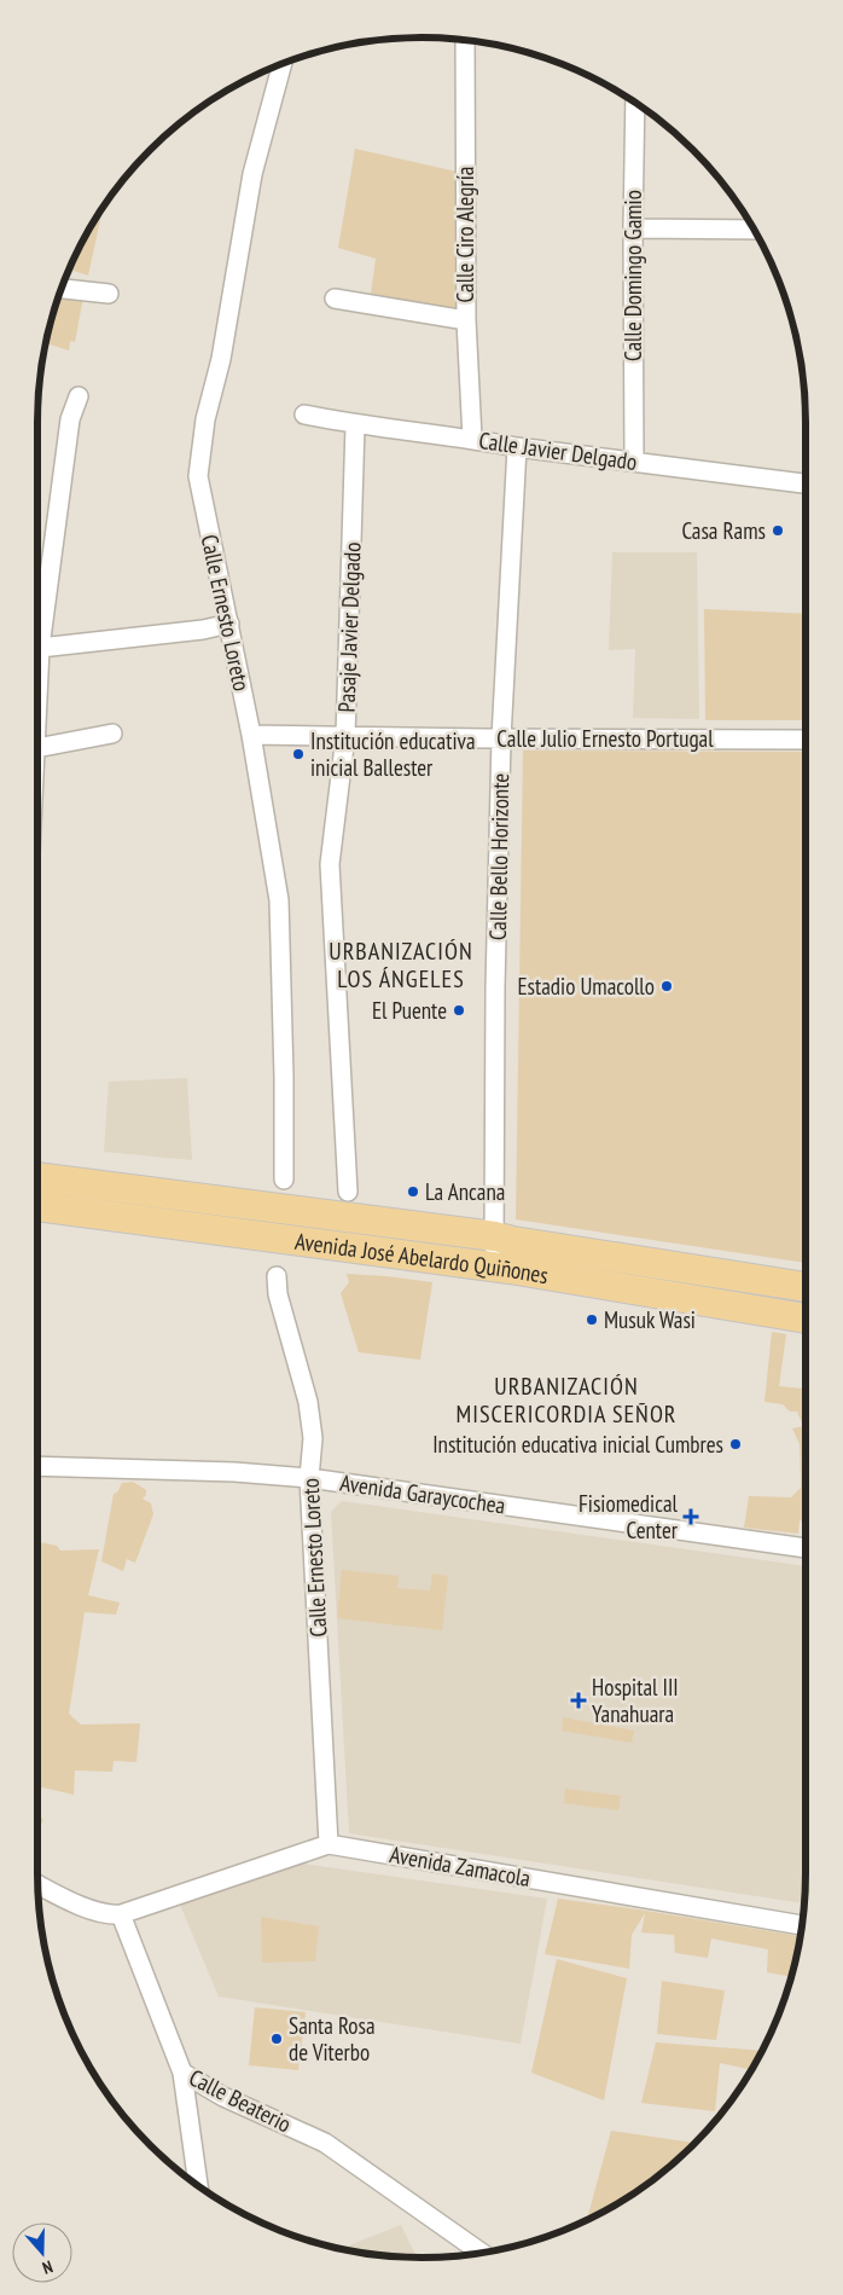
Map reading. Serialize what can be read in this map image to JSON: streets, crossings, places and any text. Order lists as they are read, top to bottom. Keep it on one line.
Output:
{"streets":{"main road":["Avenida José Abelardo Quiñones"],"street":["Calle Ciro Alegría","Calle Domingo Gamio","Calle Javier Delgado","Calle Ernesto Loreto","Pasaje Javier Delgado","Calle Julio Ernesto Portugal","Calle Bello Horizonte","Avenida Garaycochea","Avenida Zamacola","Calle Beaterio"]},"crossings":[["Calle Ciro Alegría","Calle Javier Delgado"],["Calle Domingo Gamio","Calle Javier Delgado"],["Calle Javier Delgado","Pasaje Javier Delgado"],["Calle Javier Delgado","Calle Bello Horizonte"],["Calle Ernesto Loreto","Calle Julio Ernesto Portugal"],["Calle Ernesto Loreto","Avenida Garaycochea"],["Calle Ernesto Loreto","Avenida Zamacola"],["Pasaje Javier Delgado","Calle Julio Ernesto Portugal"],["Calle Julio Ernesto Portugal","Calle Bello Horizonte"],["Calle Bello Horizonte","Avenida José Abelardo Quiñones"],["Avenida Zamacola","Calle Beaterio"]],"districts":["URBANIZACIÓN LOS ÁNGELES","URBANIZACIÓN MISCERICORDIA SEÑOR"],"places":{"other":["Casa Rams","Institución educativa inicial Ballester","Estadio Umacollo","El Puente","La Ancana","Musuk Wasi","Institución educativa inicial Cumbres","Santa Rosa de Viterbo"],"health":["Fisiomedical Center","Hospital III Yanahuara"]},"north":"bottom"}
